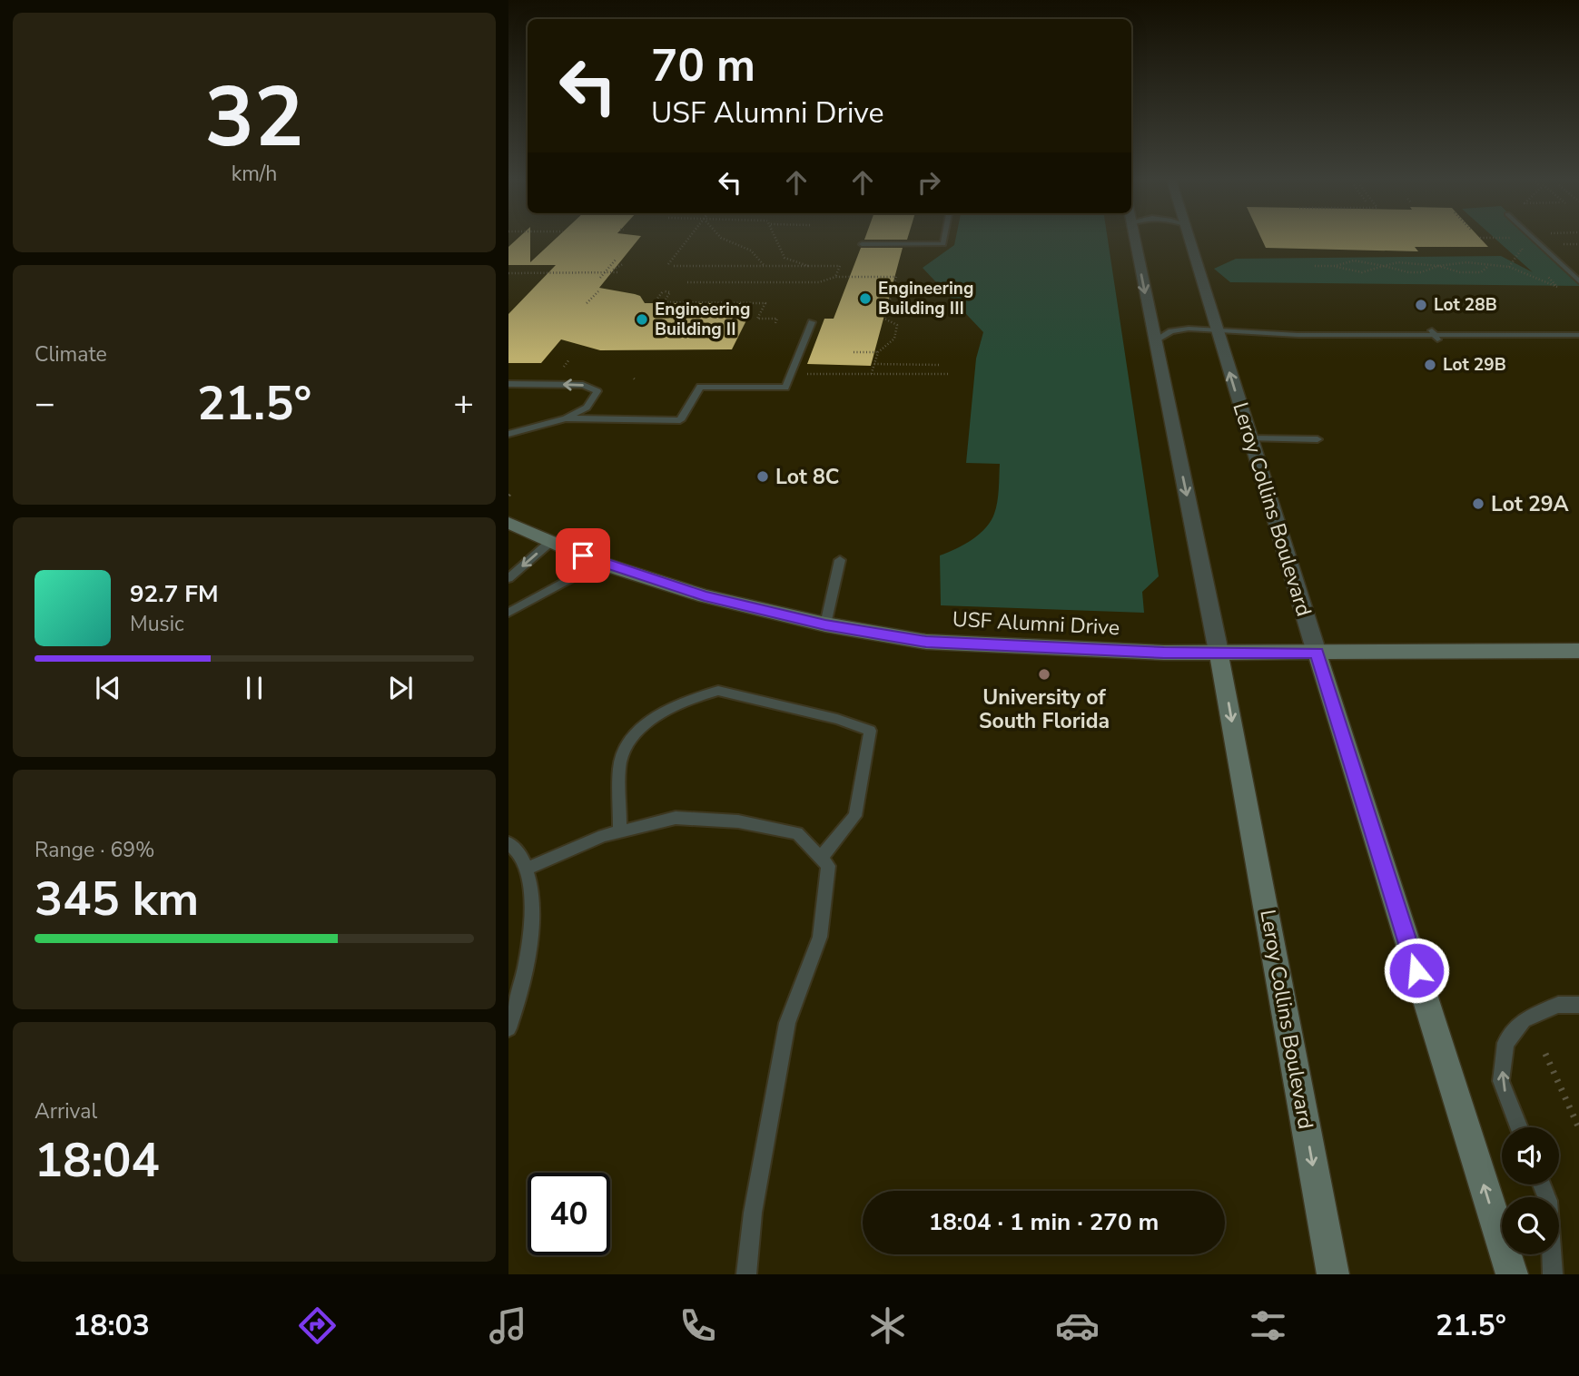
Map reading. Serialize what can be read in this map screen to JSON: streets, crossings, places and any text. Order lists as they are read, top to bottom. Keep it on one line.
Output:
{"streets":{"street":["Leroy Collins Boulevard","USF Alumni Drive"]},"crossings":[["Leroy Collins Boulevard","USF Alumni Drive"]],"places":["Engineering Building III","Lot 28B","Engineering Building II","Lot 29B","Lot 8C","Lot 29A","University of South Florida"],"page":{"tile":[["32","km/h"],"Climate",["Range · 69%","345 km"],["Arrival","18:04"]],"turn":["70 m","USF Alumni Drive"],"heat":["−","21.5°","+"],"song":["92.7 FM","Music"],"limit":"40","trip":"18:04 · 1 min · 270 m","tabs":["18:03","21.5°"]}}
